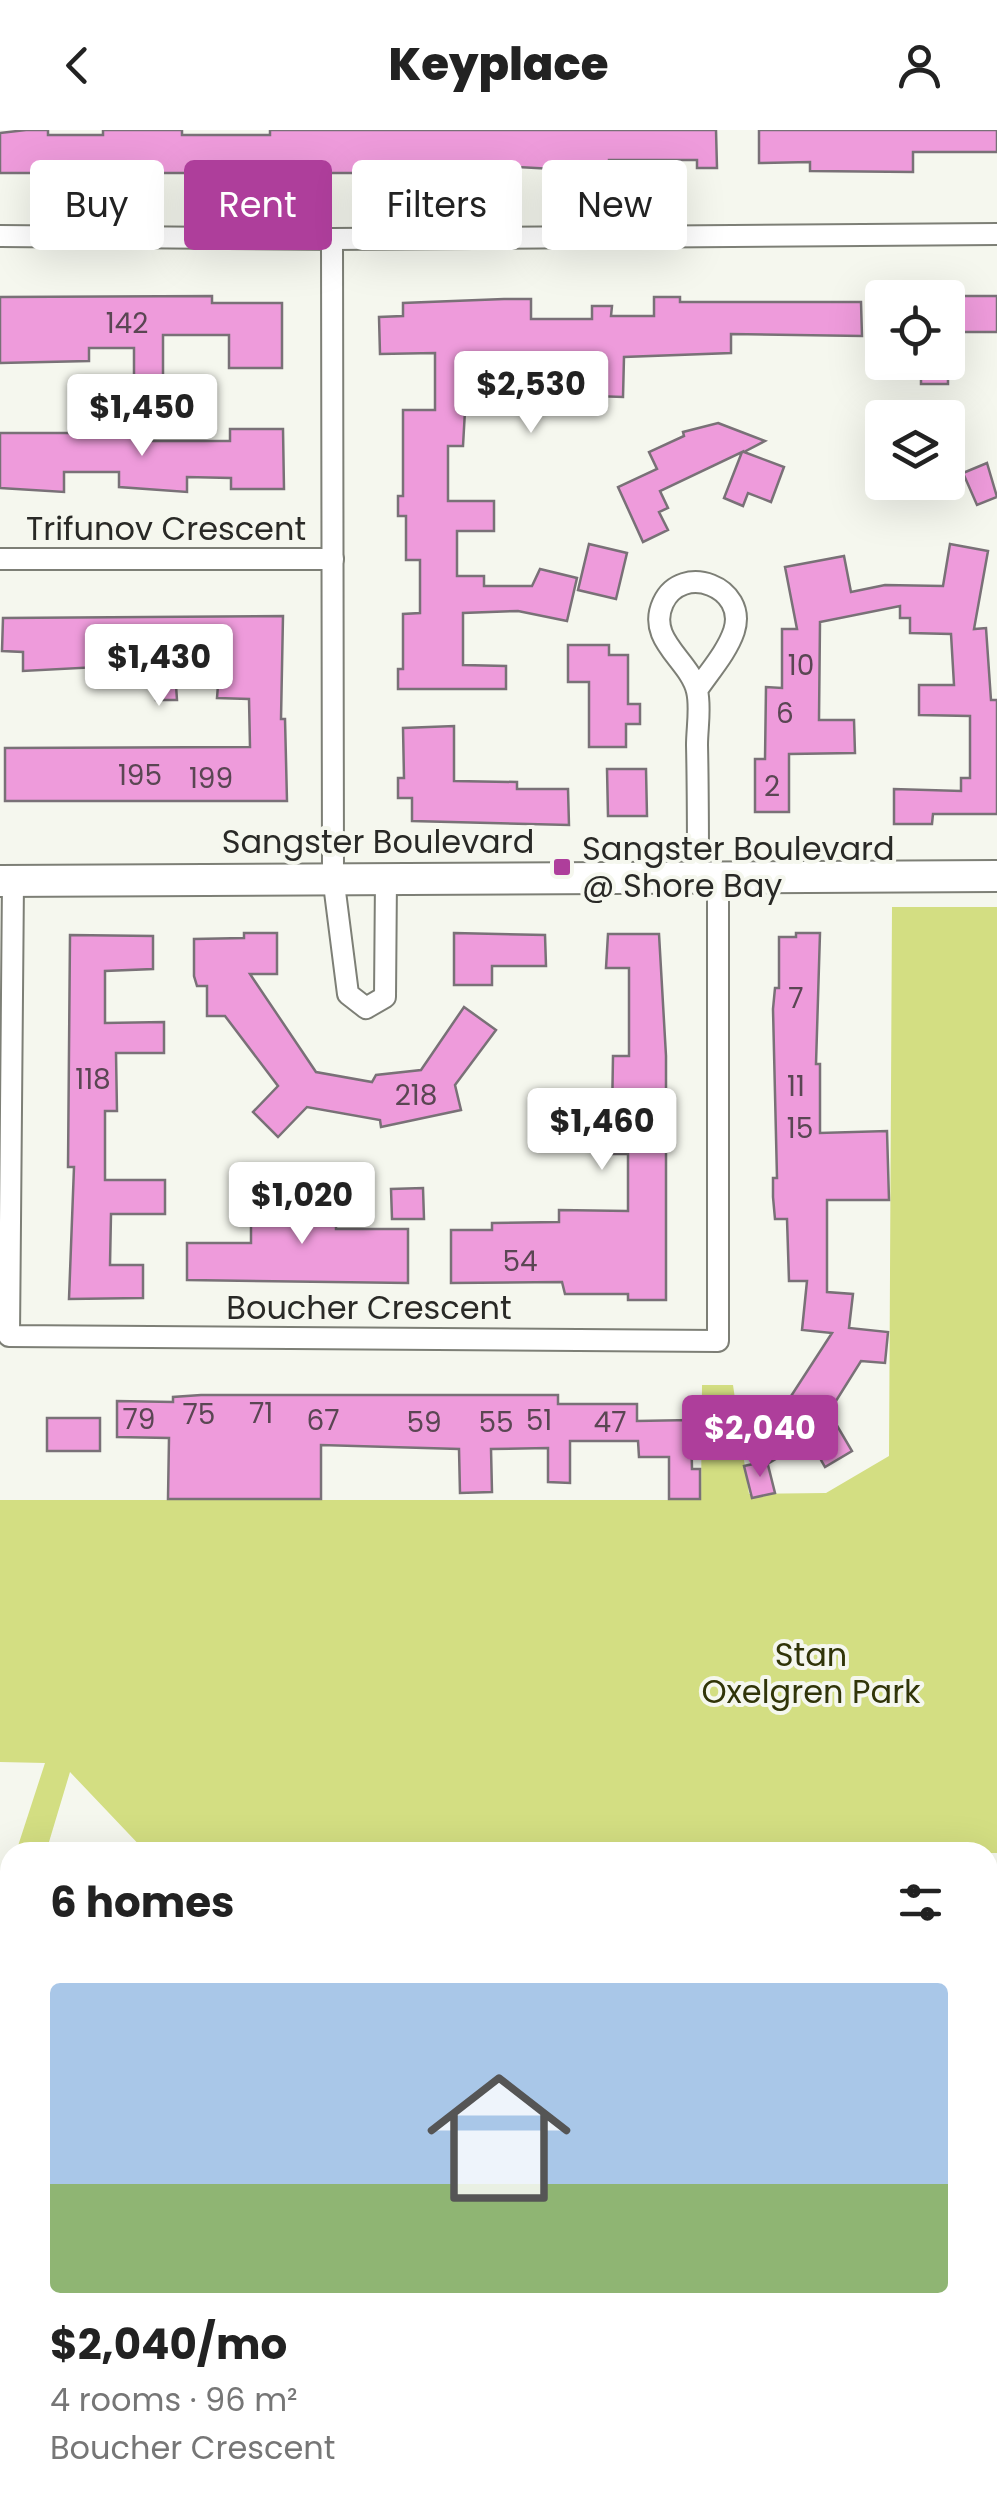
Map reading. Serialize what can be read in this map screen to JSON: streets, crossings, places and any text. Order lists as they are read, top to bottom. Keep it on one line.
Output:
{"streets":{"street":["Trifunov Crescent","Sangster Boulevard","Boucher Crescent"]},"crossings":[["Trifunov Crescent","Sangster Boulevard"],["Sangster Boulevard","Boucher Crescent"]],"parks":["Stan Oxelgren Park"],"places":{"transit":["Sangster Boulevard @ Shore Bay"]},"house_numbers":["142","10","6","195","199","2","7","118","11","218","15","54","71","75","79","67","51","59","55","47"],"page":{"header":"Keyplace","chip":["Buy","Rent","Filters","New"],"price":["$2,530","$1,450","$1,430","$1,460","$1,020","$2,040"],"heading":"6 homes","list":[{"name":"$2,040/mo","note":"4 rooms · 96 m² · Boucher Crescent"}]}}
